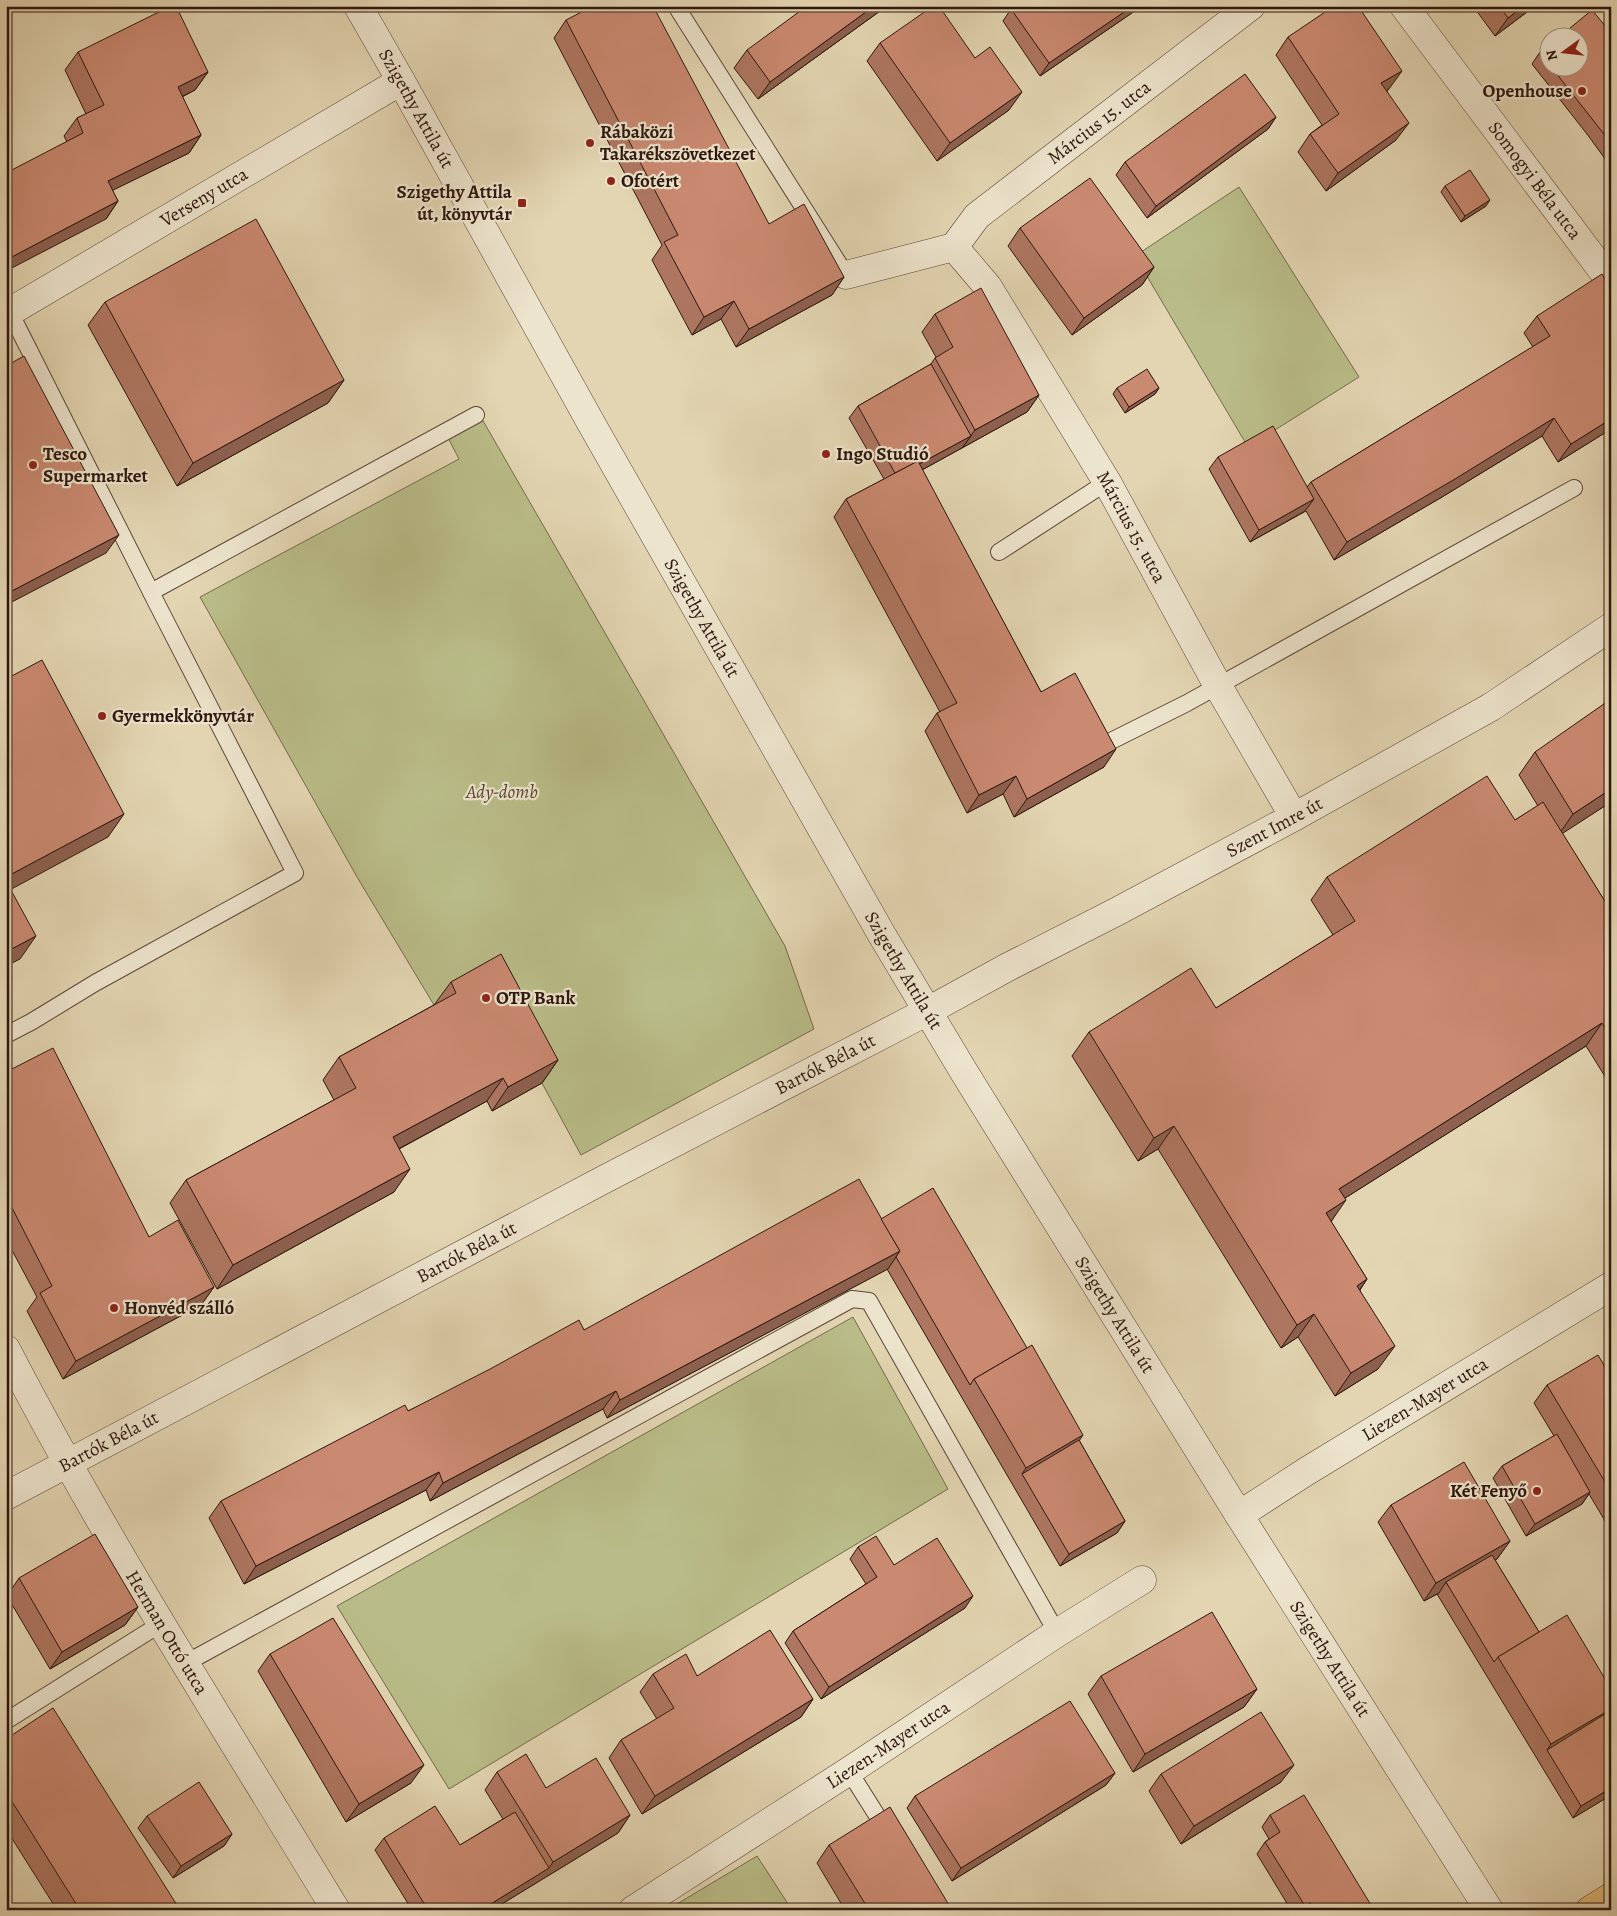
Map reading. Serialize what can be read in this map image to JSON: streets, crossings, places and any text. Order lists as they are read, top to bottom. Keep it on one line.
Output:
{"streets":{"street":["Szigethy Attila út","Március 15. utca","Somogyi Béla utca","Verseny utca","Szent Imre út","Bartók Béla út","Liezen-Mayer utca","Herman Ottó utca"]},"crossings":[["Szigethy Attila út","Verseny utca"],["Szigethy Attila út","Szent Imre út"],["Szigethy Attila út","Bartók Béla út"],["Szigethy Attila út","Liezen-Mayer utca"],["Március 15. utca","Szent Imre út"],["Szent Imre út","Bartók Béla út"],["Bartók Béla út","Herman Ottó utca"]],"parks":["Ady-domb"],"places":{"other":["Openhouse","Rábaközi Takarékszövetkezet","Ofotért","Ingo Studió","Tesco Supermarket","Gyermekkönyvtár","OTP Bank","Honvéd szálló","Két Fenyő"],"transit":["Szigethy Attila út, könyvtár"]},"north":"left"}
